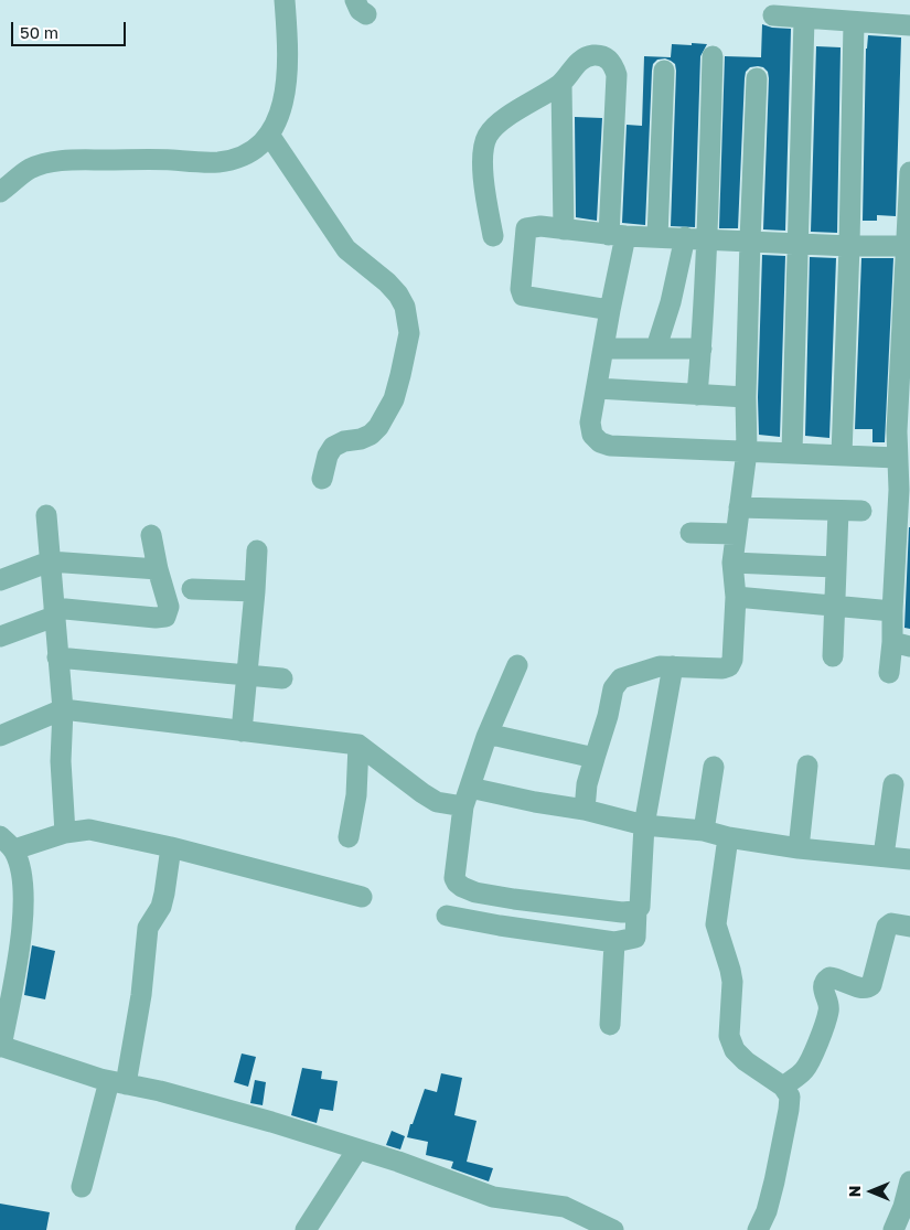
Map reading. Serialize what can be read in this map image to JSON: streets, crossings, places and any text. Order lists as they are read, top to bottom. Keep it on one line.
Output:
{"scale_bar":"50 m","north":"left"}
